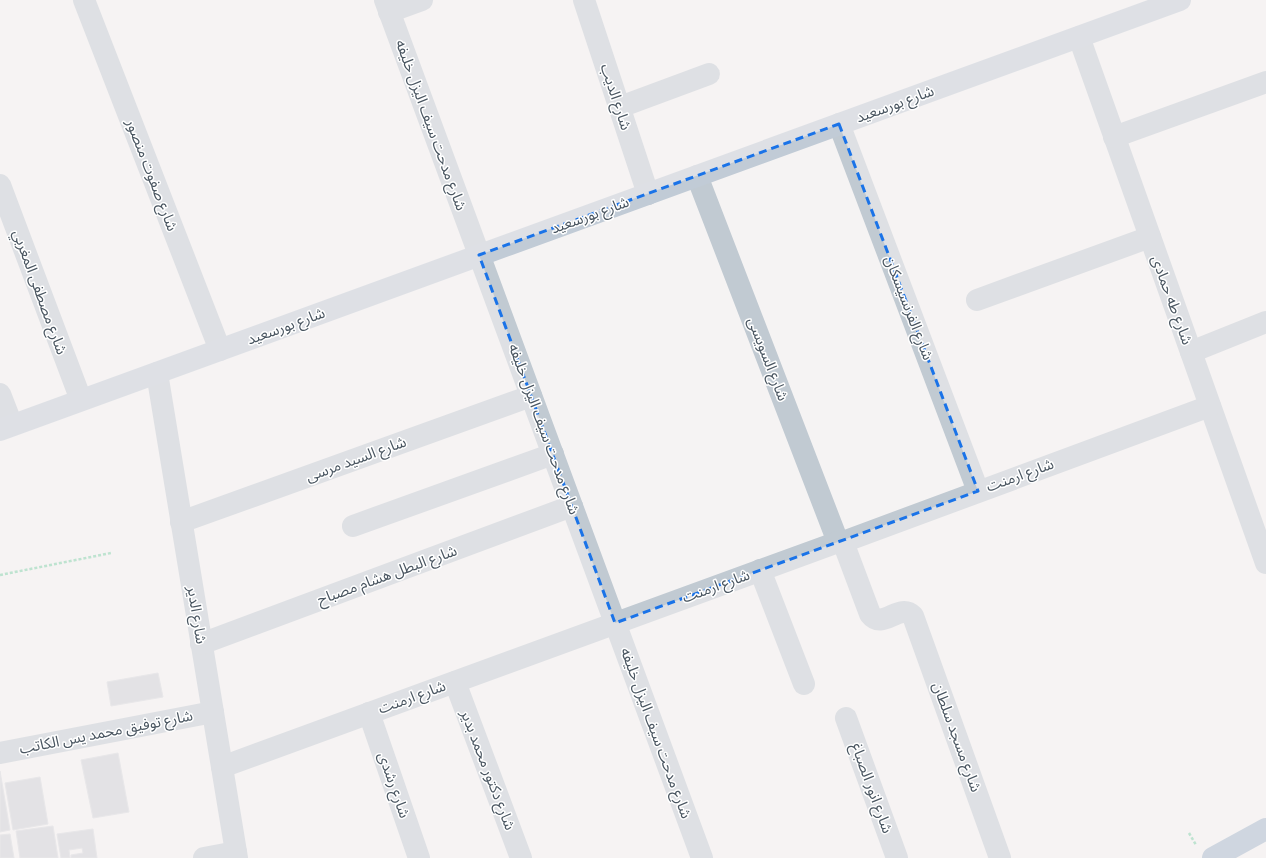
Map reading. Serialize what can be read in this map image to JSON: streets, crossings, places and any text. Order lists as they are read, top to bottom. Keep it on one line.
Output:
{"streets":{"main road":["شارع بورسعيد"],"street":["شارع الديب","شارع مدحت سيف اليزل خليفه","شارع صفوت منصور","شارع مصطفى المغربي","شارع طه حمادى","شارع الفرنسيسكان","شارع السويسى","شارع السيد مرسى","شارع ارمنت","شارع البطل هشام مصباح","شارع الدير","شارع توفيق محمد يس الكاتب","شارع مسجد سلطان","شارع دكتور محمد بدير","شارع رشدى","شارع انور الصباغ"]},"crossings":[["شارع الديب","شارع بورسعيد"],["شارع بورسعيد","شارع مدحت سيف اليزل خليفه"],["شارع بورسعيد","شارع صفوت منصور"],["شارع بورسعيد","شارع مصطفى المغربي"],["شارع بورسعيد","شارع طه حمادى"],["شارع بورسعيد","شارع الفرنسيسكان"],["شارع بورسعيد","شارع السويسى"],["شارع بورسعيد","شارع الدير"],["شارع مدحت سيف اليزل خليفه","شارع السيد مرسى"],["شارع مدحت سيف اليزل خليفه","شارع ارمنت"],["شارع مدحت سيف اليزل خليفه","شارع البطل هشام مصباح"],["شارع طه حمادى","شارع ارمنت"],["شارع الفرنسيسكان","شارع ارمنت"],["شارع السويسى","شارع ارمنت"],["شارع السويسى","شارع مسجد سلطان"],["شارع السيد مرسى","شارع الدير"],["شارع ارمنت","شارع الدير"],["شارع ارمنت","شارع دكتور محمد بدير"],["شارع ارمنت","شارع رشدى"],["شارع البطل هشام مصباح","شارع الدير"],["شارع الدير","شارع توفيق محمد يس الكاتب"]]}
